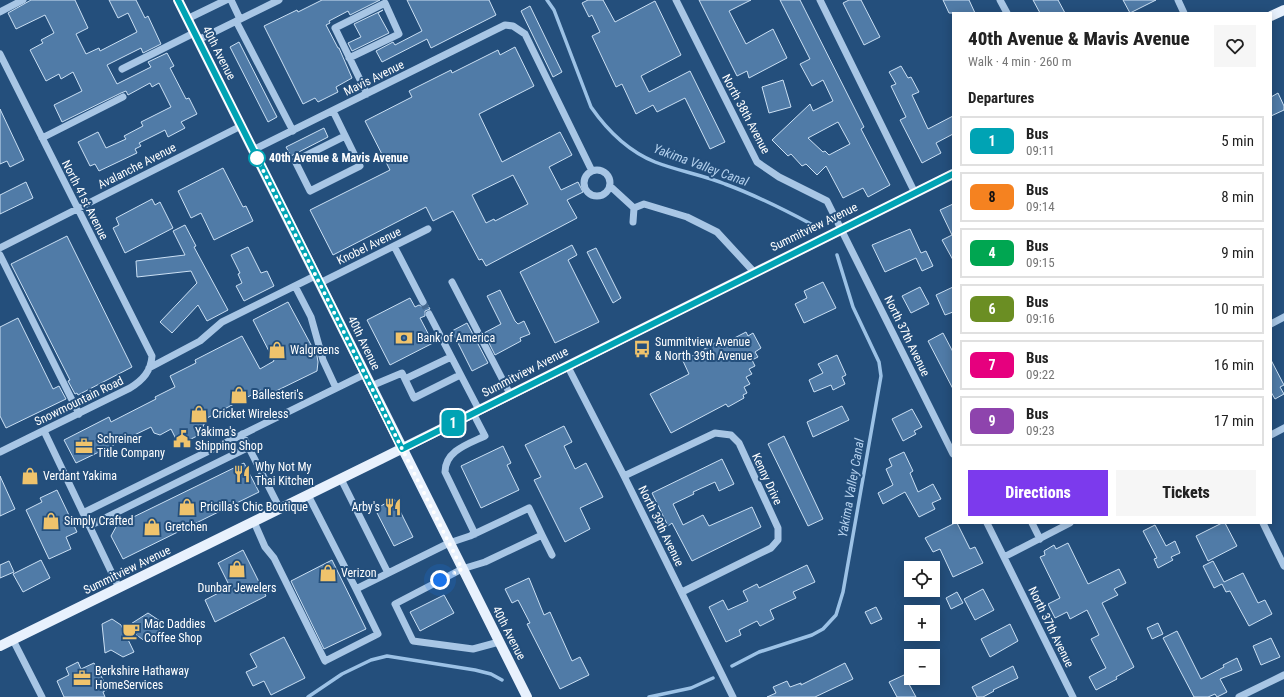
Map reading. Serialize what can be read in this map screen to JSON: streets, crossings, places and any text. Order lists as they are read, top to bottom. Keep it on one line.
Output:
{"streets":{"main road":["40th Avenue","Summitview Avenue"],"street":["Mavis Avenue","North 38th Avenue","Avalanche Avenue","North 41st Avenue","Knobel Avenue","North 37th Avenue","Snowmountain Road","Kenny Drive","North 39th Avenue"]},"crossings":[["40th Avenue","Mavis Avenue"],["40th Avenue","Avalanche Avenue"],["40th Avenue","Summitview Avenue"],["40th Avenue","Knobel Avenue"],["North 38th Avenue","Summitview Avenue"],["North 38th Avenue","North 37th Avenue"],["Avalanche Avenue","North 41st Avenue"],["North 41st Avenue","Snowmountain Road"],["Summitview Avenue","North 37th Avenue"],["Summitview Avenue","North 39th Avenue"],["Knobel Avenue","Snowmountain Road"],["Kenny Drive","North 39th Avenue"]],"water":["Yakima Valley Canal"],"places":{"other":["40th Avenue & Mavis Avenue"],"bank":["Bank of America"],"bus stop":["Summitview Avenue & North 39th Avenue"],"shop":["Walgreens","Ballesteri's","Cricket Wireless","Verdant Yakima","Pricilla's Chic Boutique","Simply Crafted","Gretchen","Dunbar Jewelers","Verizon"],"public building":["Yakima's Shipping Shop"],"office":["Schreiner Title Company","Berkshire Hathaway HomeServices"],"restaurant":["Why Not My Thai Kitchen","Arby's"],"cafe":["Mac Daddies Coffee Shop"]},"lines":["bus line 1"],"page":{"on_map":"1","heading":[["40th Avenue & Mavis Avenue","Walk · 4 min · 260 m"],"Departures"],"list":[{"mark":"1","name":"Bus","note":"09:11","value":"5 min"},{"mark":"8","name":"Bus","note":"09:14","value":"8 min"},{"mark":"4","name":"Bus","note":"09:15","value":"9 min"},{"mark":"6","name":"Bus","note":"09:16","value":"10 min"},{"mark":"7","name":"Bus","note":"09:22","value":"16 min"},{"mark":"9","name":"Bus","note":"09:23","value":"17 min"}],"buttons":["Directions","Tickets"],"map_buttons":["+","−"]}}
